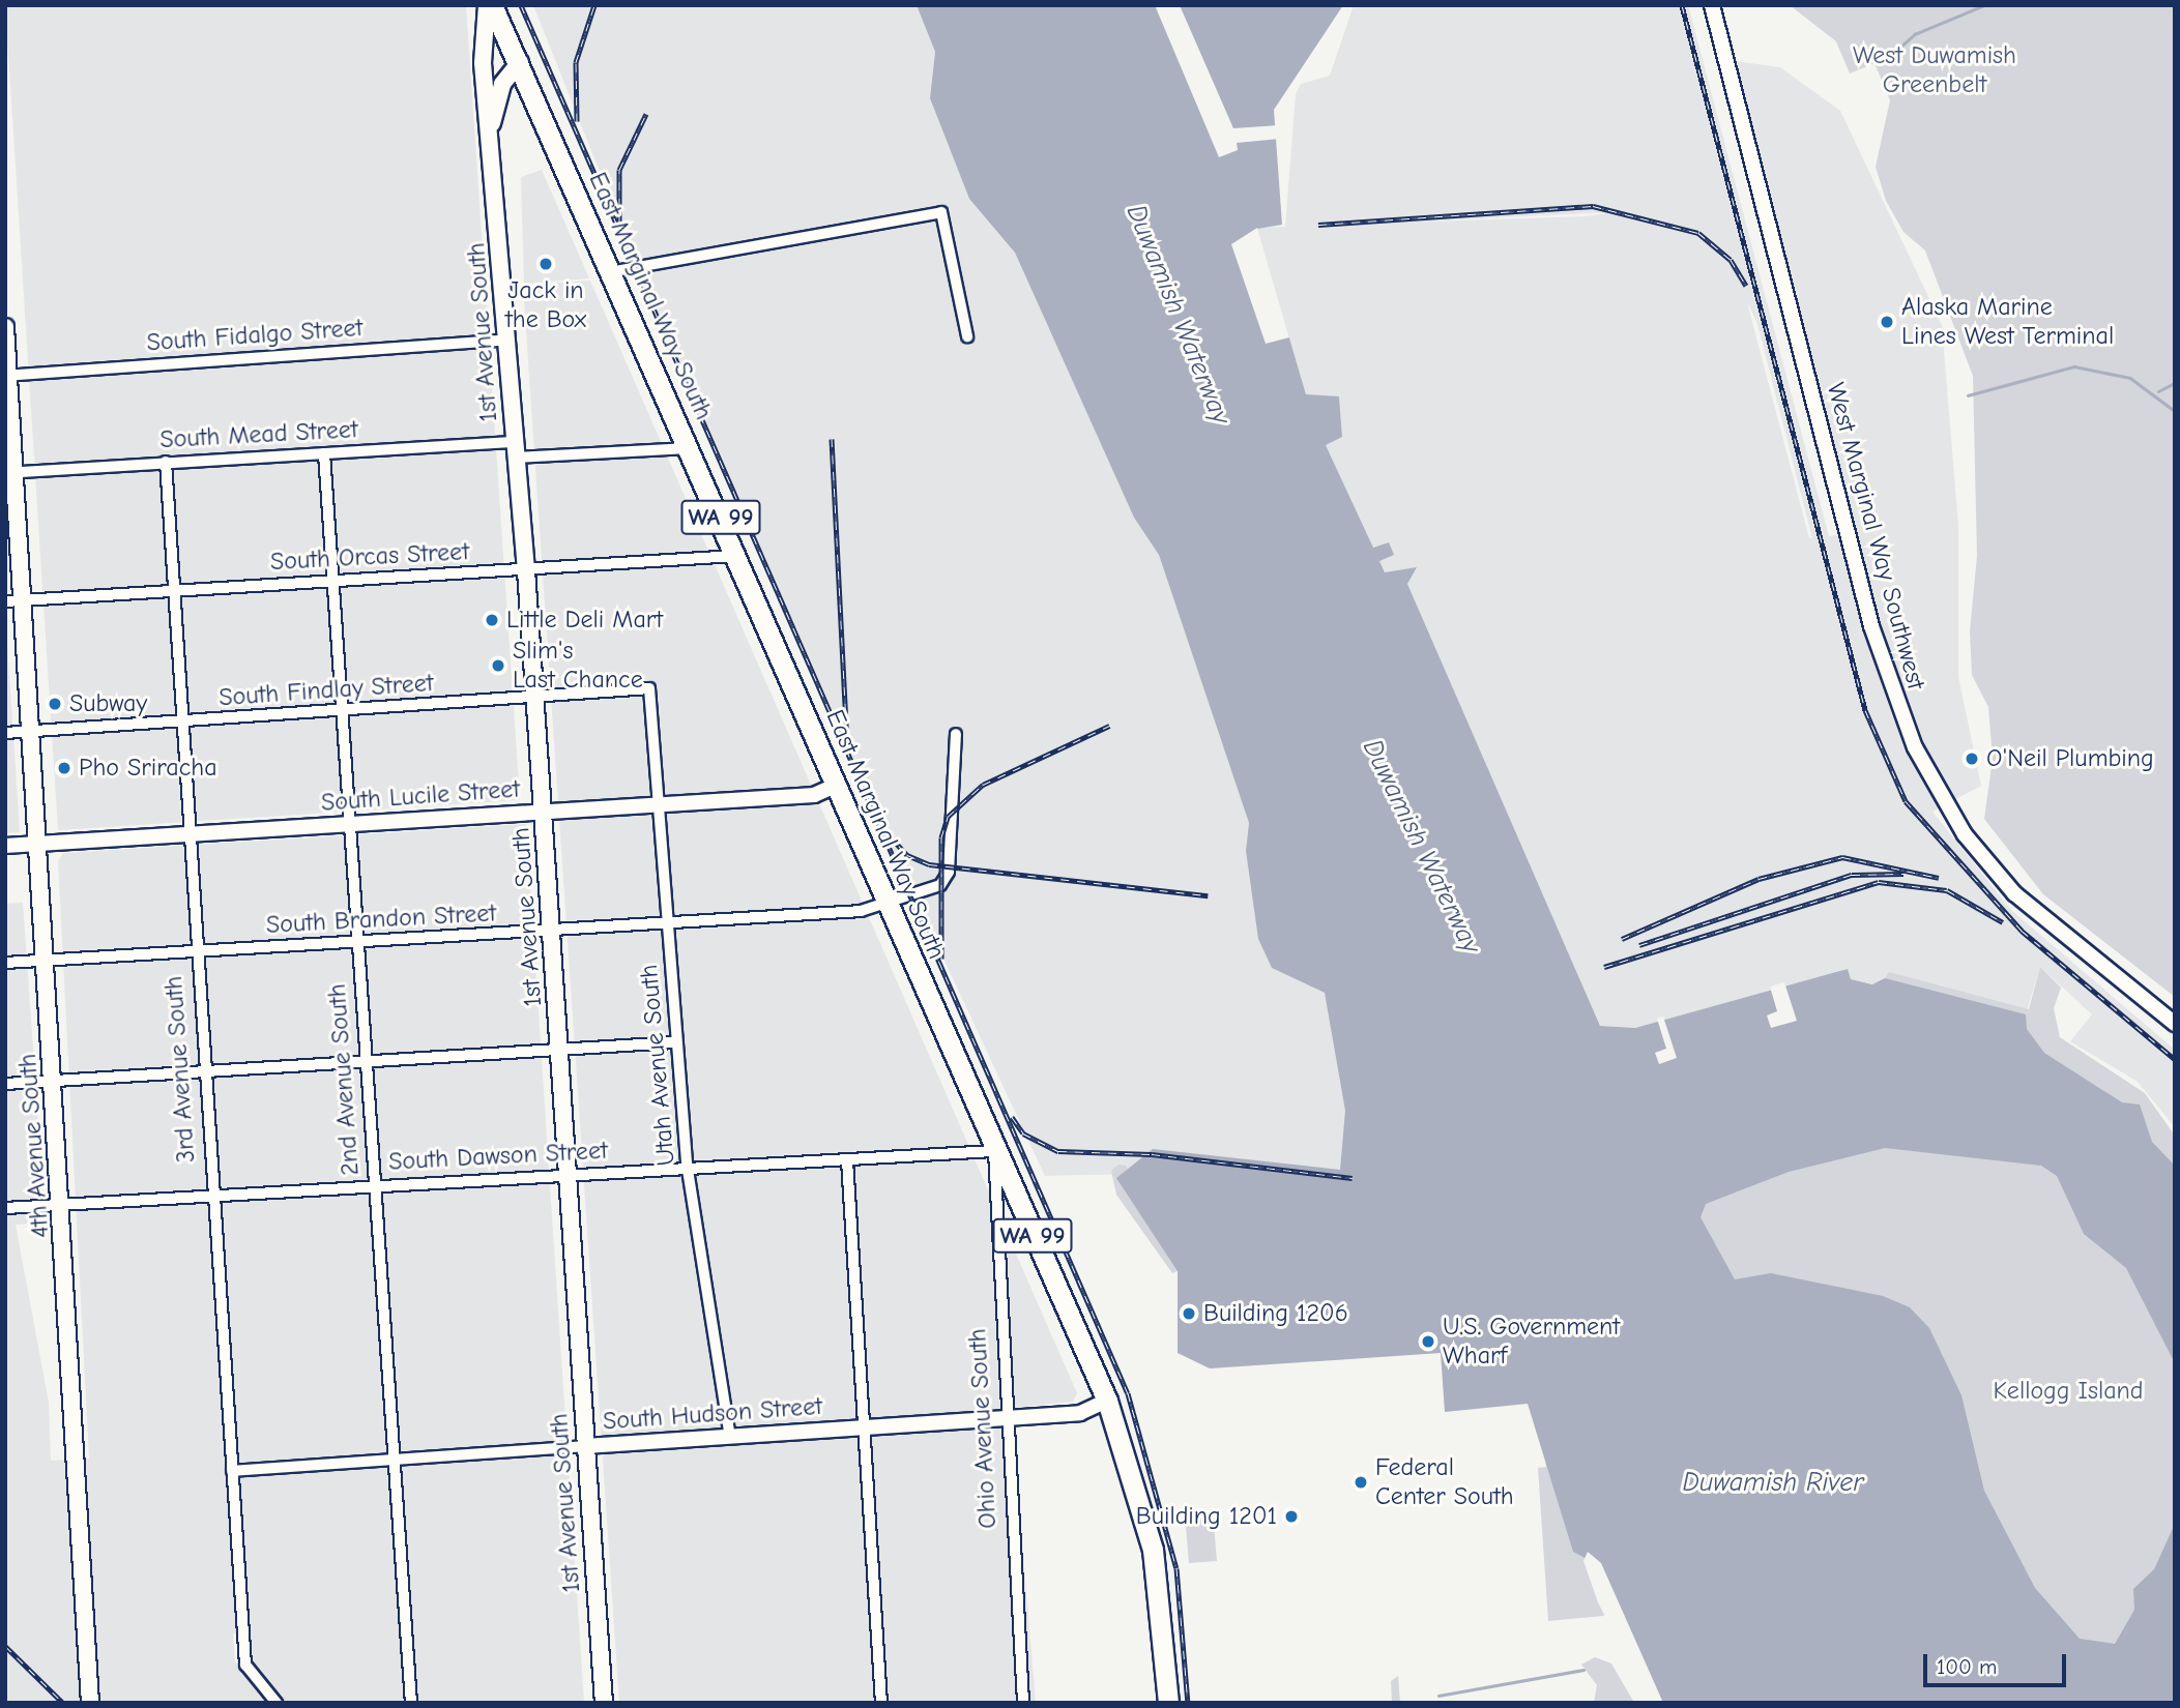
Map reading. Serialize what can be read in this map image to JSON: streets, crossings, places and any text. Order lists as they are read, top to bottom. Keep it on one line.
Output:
{"streets":{"highway":["East Marginal Way South","WA 99"],"main road":["1st Avenue South","4th Avenue South"],"street":["South Fidalgo Street","South Mead Street","West Marginal Way Southwest","South Orcas Street","South Findlay Street","South Lucile Street","South Brandon Street","Utah Avenue South","3rd Avenue South","2nd Avenue South","South Dawson Street","South Hudson Street","Ohio Avenue South"]},"crossings":[["East Marginal Way South","1st Avenue South"],["East Marginal Way South","South Mead Street"],["East Marginal Way South","South Orcas Street"],["East Marginal Way South","South Lucile Street"],["East Marginal Way South","South Brandon Street"],["East Marginal Way South","South Dawson Street"],["East Marginal Way South","South Hudson Street"],["East Marginal Way South","Ohio Avenue South"],["1st Avenue South","South Fidalgo Street"],["1st Avenue South","South Mead Street"],["1st Avenue South","South Orcas Street"],["1st Avenue South","South Findlay Street"],["1st Avenue South","South Lucile Street"],["1st Avenue South","South Brandon Street"],["1st Avenue South","South Dawson Street"],["1st Avenue South","South Hudson Street"],["South Fidalgo Street","4th Avenue South"],["South Mead Street","3rd Avenue South"],["South Mead Street","2nd Avenue South"],["South Mead Street","4th Avenue South"],["South Orcas Street","3rd Avenue South"],["South Orcas Street","2nd Avenue South"],["South Orcas Street","4th Avenue South"],["South Findlay Street","Utah Avenue South"],["South Findlay Street","3rd Avenue South"],["South Findlay Street","2nd Avenue South"],["South Findlay Street","4th Avenue South"],["South Lucile Street","Utah Avenue South"],["South Lucile Street","3rd Avenue South"],["South Lucile Street","2nd Avenue South"],["South Lucile Street","4th Avenue South"],["South Brandon Street","Utah Avenue South"],["South Brandon Street","3rd Avenue South"],["South Brandon Street","2nd Avenue South"],["South Brandon Street","4th Avenue South"],["Utah Avenue South","South Dawson Street"],["Utah Avenue South","South Hudson Street"],["3rd Avenue South","South Dawson Street"],["3rd Avenue South","South Hudson Street"],["2nd Avenue South","South Dawson Street"],["2nd Avenue South","South Hudson Street"],["4th Avenue South","South Dawson Street"],["South Dawson Street","Ohio Avenue South"],["South Hudson Street","Ohio Avenue South"]],"water":["Duwamish Waterway","Duwamish River"],"parks":["West Duwamish Greenbelt","Kellogg Island"],"places":["Jack in the Box","Alaska Marine Lines West Terminal","Little Deli Mart","Slim's Last Chance","Subway","O'Neil Plumbing","Pho Sriracha","Building 1206","U.S. Government Wharf","Federal Center South","Building 1201"],"scale_bar":"100 m"}
